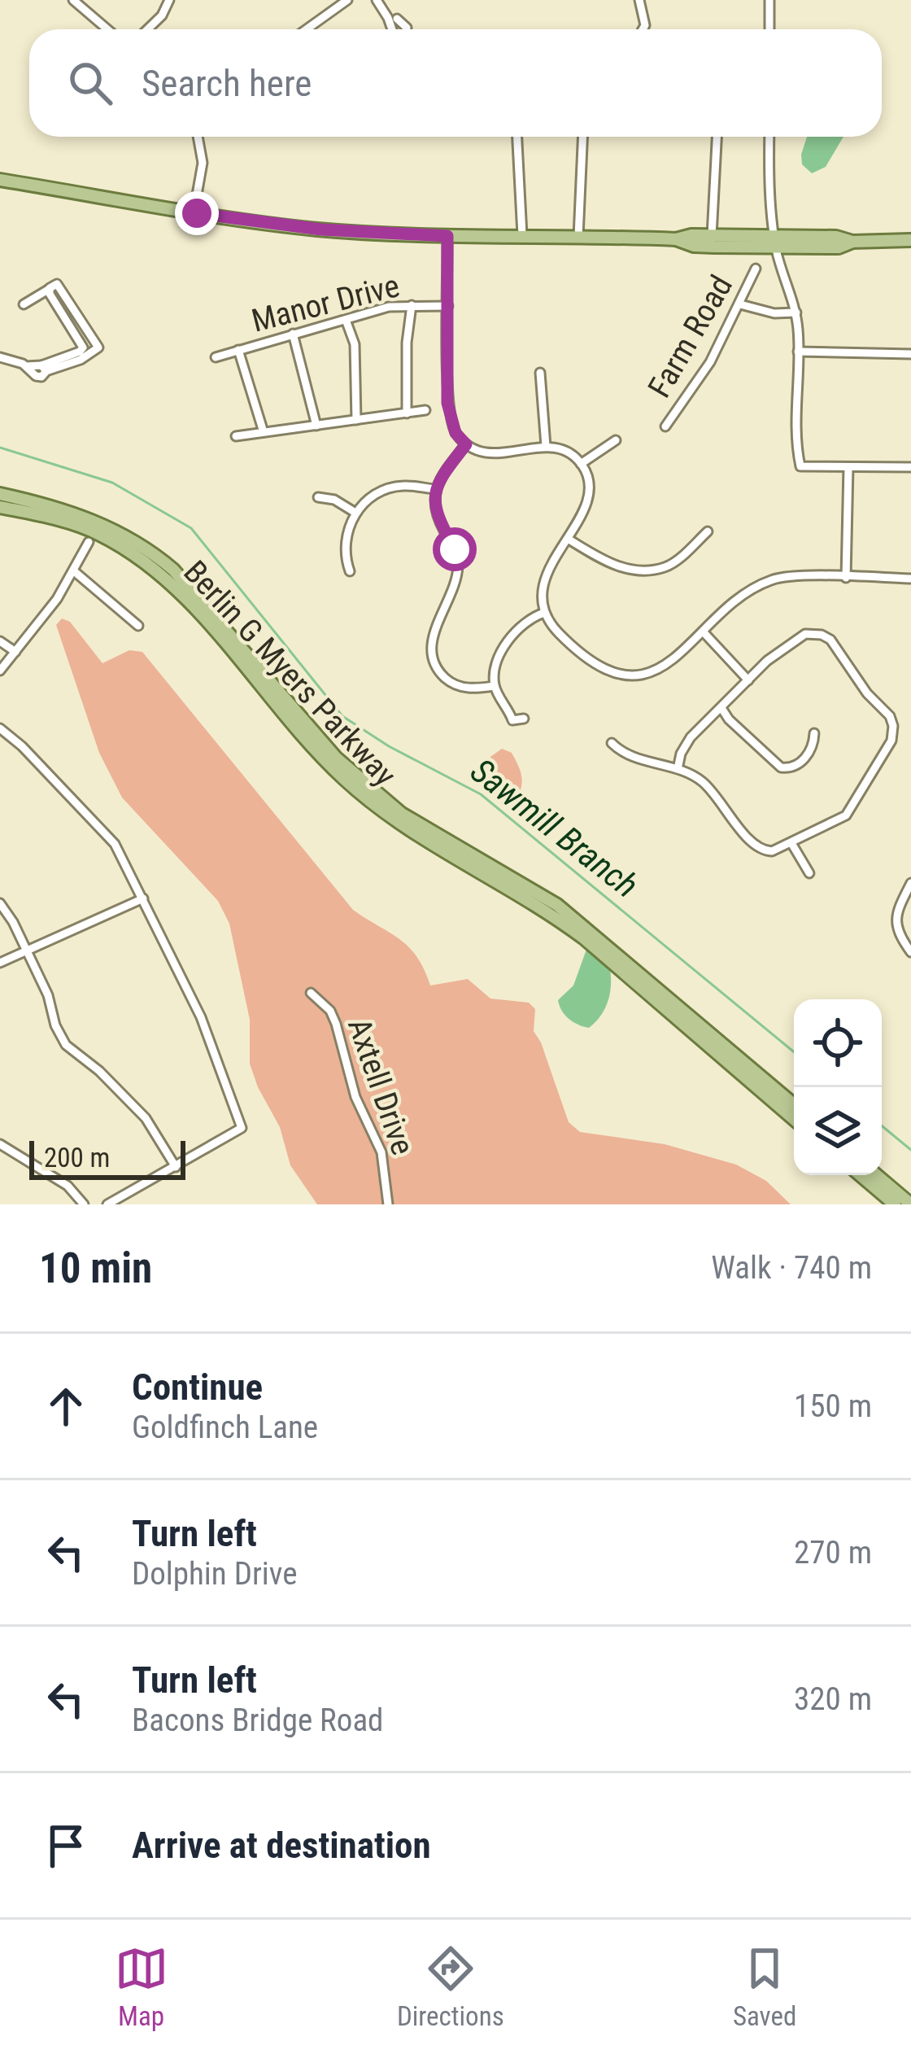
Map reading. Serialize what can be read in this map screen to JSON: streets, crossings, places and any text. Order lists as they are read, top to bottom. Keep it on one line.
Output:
{"streets":{"main road":["Berlin G Myers Parkway"],"street":["Manor Drive","Farm Road","Axtell Drive"]},"water":["Sawmill Branch"],"scale_bar":"200 m","page":{"search":"Search here","scale":"200 m","heading":["10 min","Walk · 740 m"],"list":[["Continue","Goldfinch Lane","150 m"],["Turn left","Dolphin Drive","270 m"],["Turn left","Bacons Bridge Road","320 m"],"Arrive at destination"],"nav":["Map","Directions","Saved"]}}
